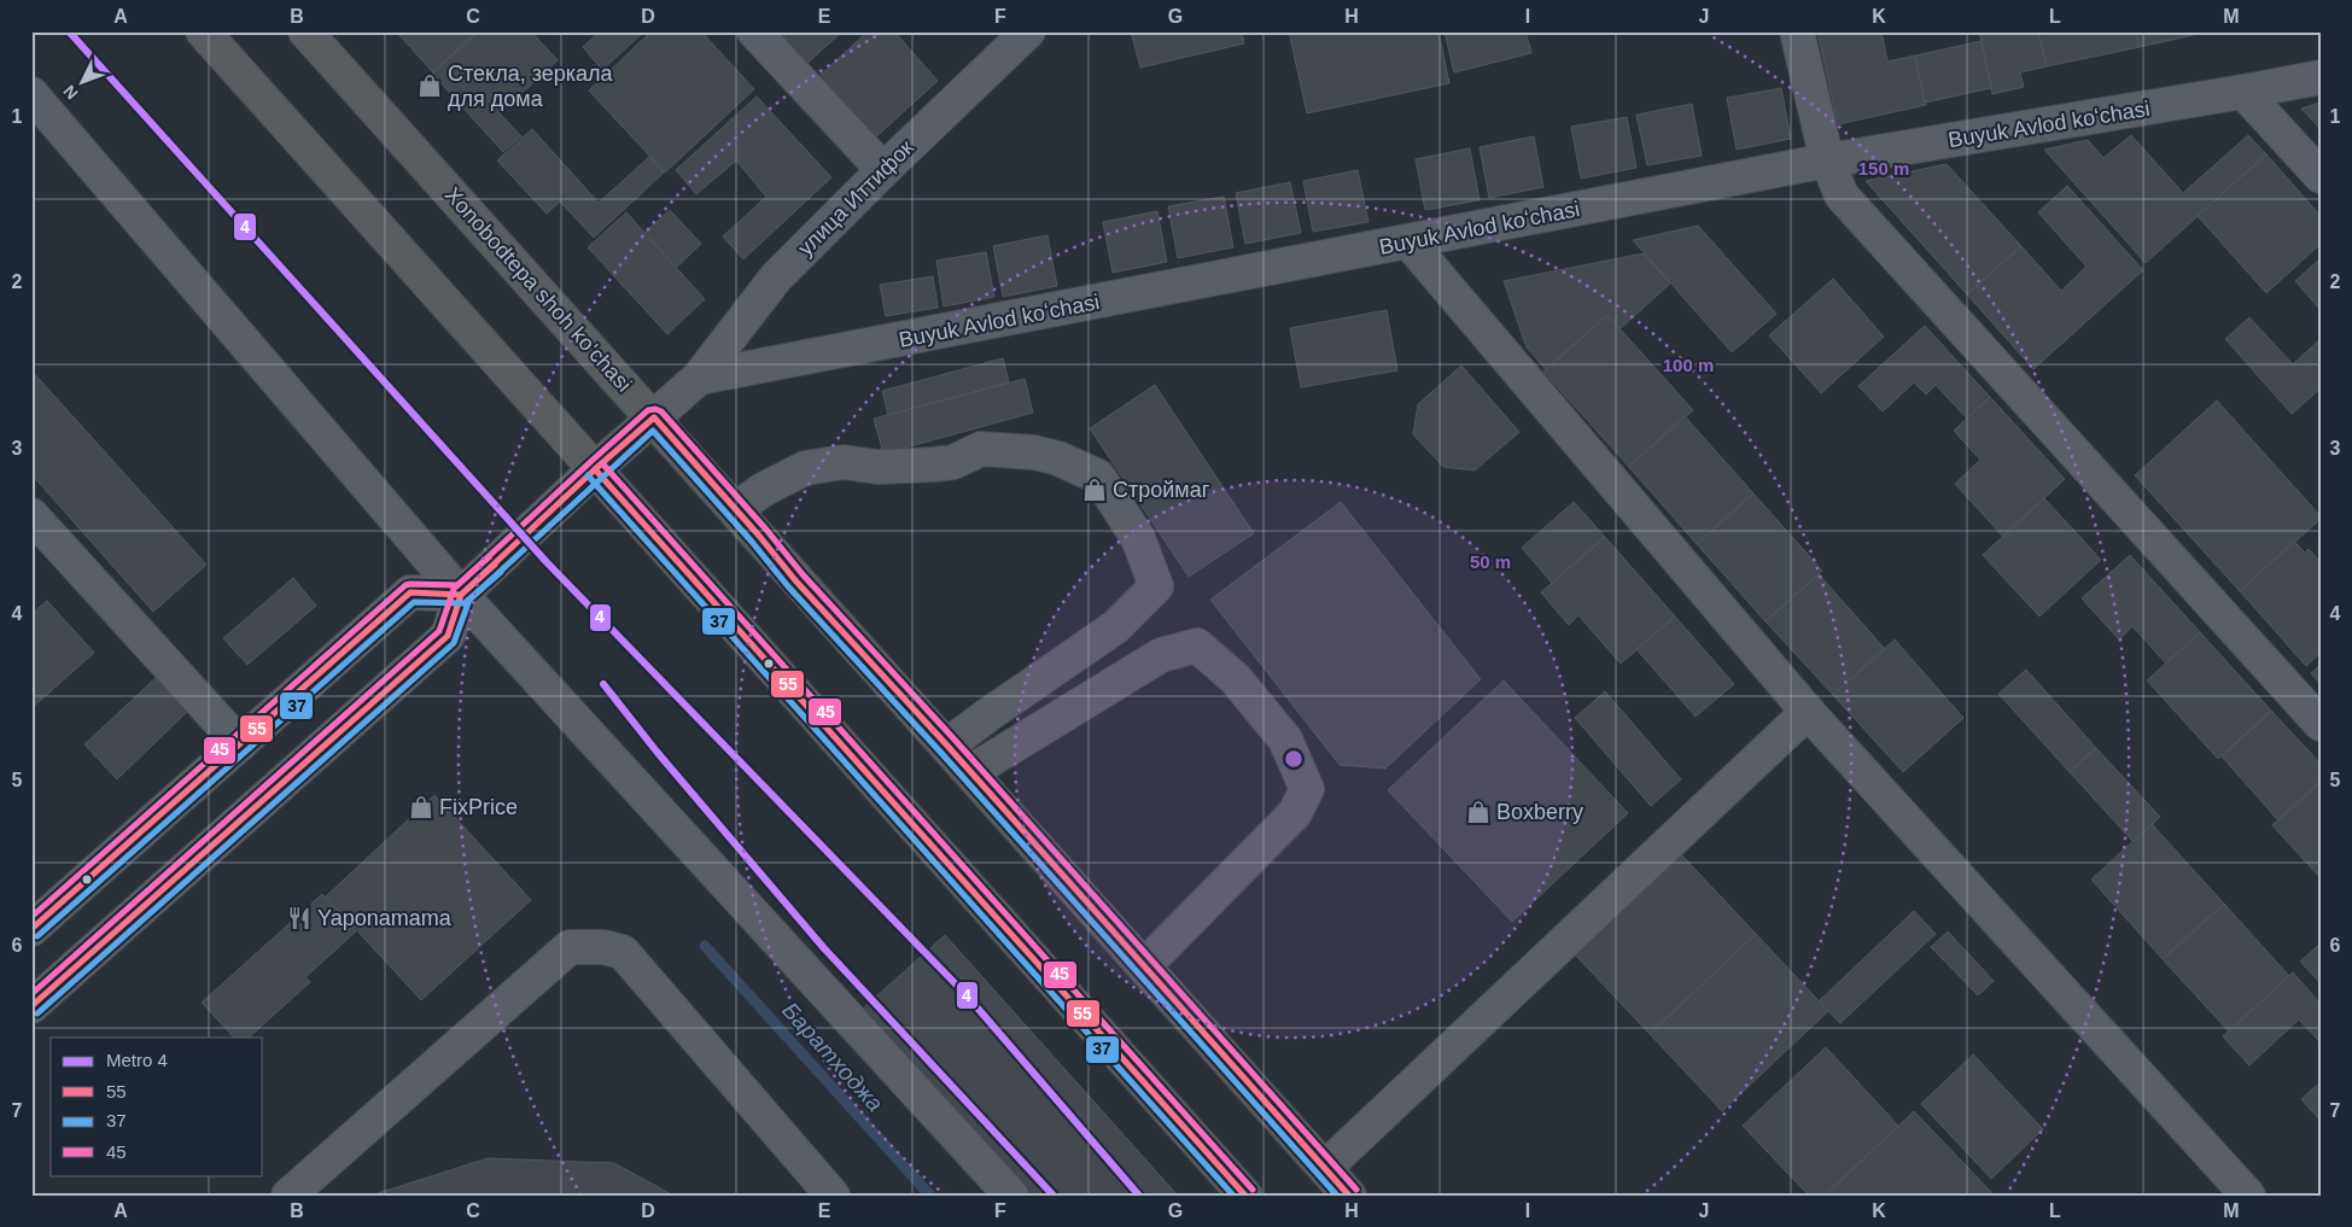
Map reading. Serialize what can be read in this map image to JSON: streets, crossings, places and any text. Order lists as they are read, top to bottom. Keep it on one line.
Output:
{"streets":{"highway":["Xonobodtepa shoh ko'chasi"],"street":["Buyuk Avlod koʻchasi","улица Иттифок"]},"crossings":[["Buyuk Avlod koʻchasi","улица Иттифок"],["Buyuk Avlod koʻchasi","Xonobodtepa shoh ko'chasi"]],"water":["Баратходжа"],"places":{"shop":["Стекла, зеркала для дома","Строймаг","FixPrice","Boxberry"],"restaurant":["Yaponamama"]},"lines":["metro line 4","transit line 45","transit line 55","transit line 37"],"legend":["Metro 4","55","37","45"],"north":"bottom left","grid":{"columns":["A","B","C","D","E","F","G","H","I","J","K","L","M"],"rows":["1","2","3","4","5","6","7"]},"rings":["150 m","100 m","50 m"]}
